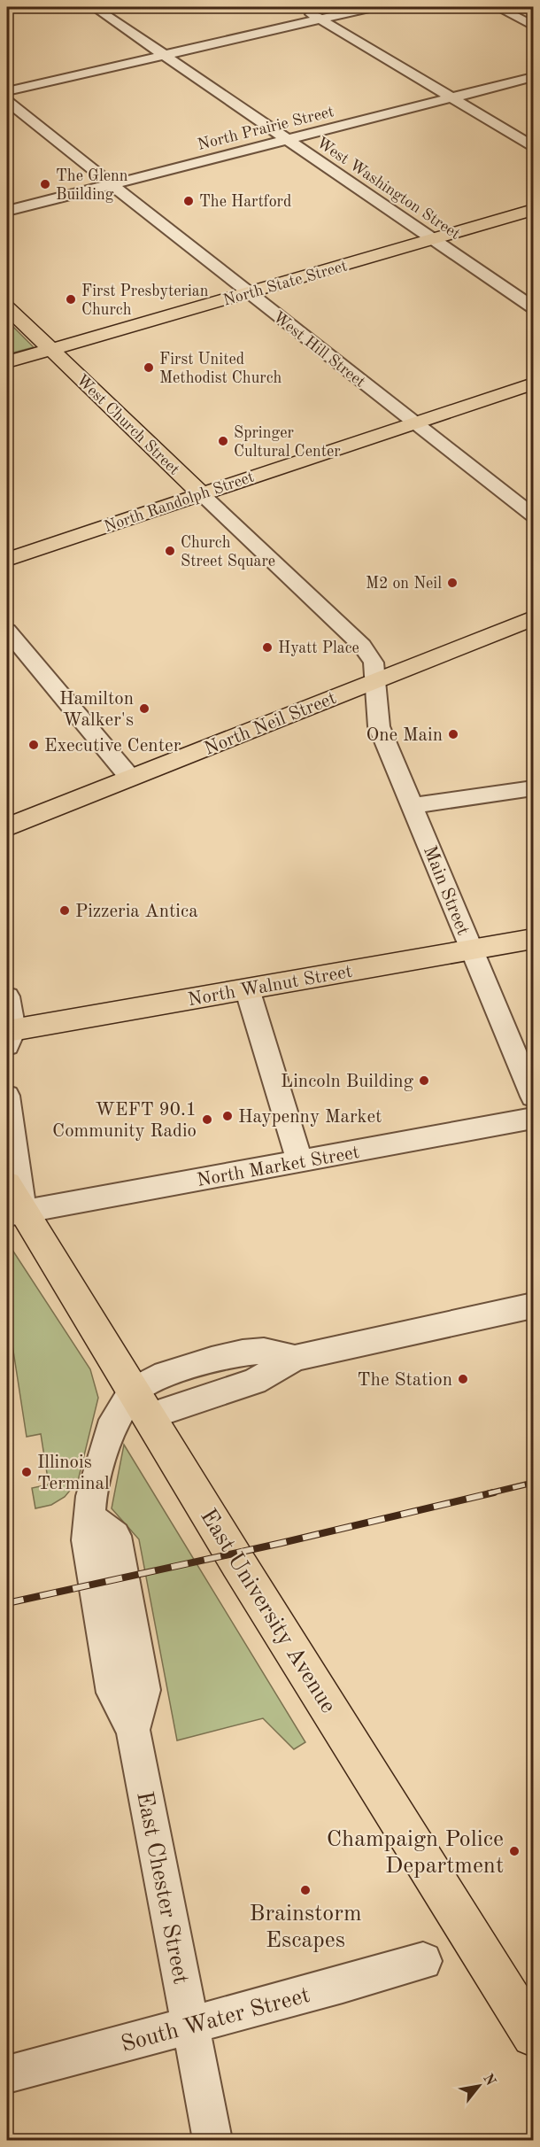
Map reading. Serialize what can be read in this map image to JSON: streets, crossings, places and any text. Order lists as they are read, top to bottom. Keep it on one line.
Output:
{"streets":{"main road":["North State Street","West Church Street","North Randolph Street","North Neil Street","North Walnut Street","East University Avenue"],"street":["North Prairie Street","West Washington Street","West Hill Street","Main Street","North Market Street","East Chester Street","South Water Street"]},"crossings":[["North Prairie Street","West Washington Street"],["North Prairie Street","West Hill Street"],["West Washington Street","North State Street"],["North State Street","West Hill Street"],["North State Street","West Church Street"],["West Hill Street","North Randolph Street"],["West Church Street","North Randolph Street"],["West Church Street","North Neil Street"],["West Church Street","Main Street"],["North Neil Street","Main Street"],["Main Street","North Walnut Street"],["North Market Street","East University Avenue"],["East University Avenue","East Chester Street"],["East Chester Street","South Water Street"]],"places":["The Glenn Building","The Hartford","First Presbyterian Church","First United Methodist Church","Springer Cultural Center","Church Street Square","M2 on Neil","Hyatt Place","Hamilton Walker's","One Main","Executive Center","Pizzeria Antica","Lincoln Building","Haypenny Market","WEFT 90.1 Community Radio","The Station","Illinois Terminal","Champaign Police Department","Brainstorm Escapes"],"north":"top right"}
